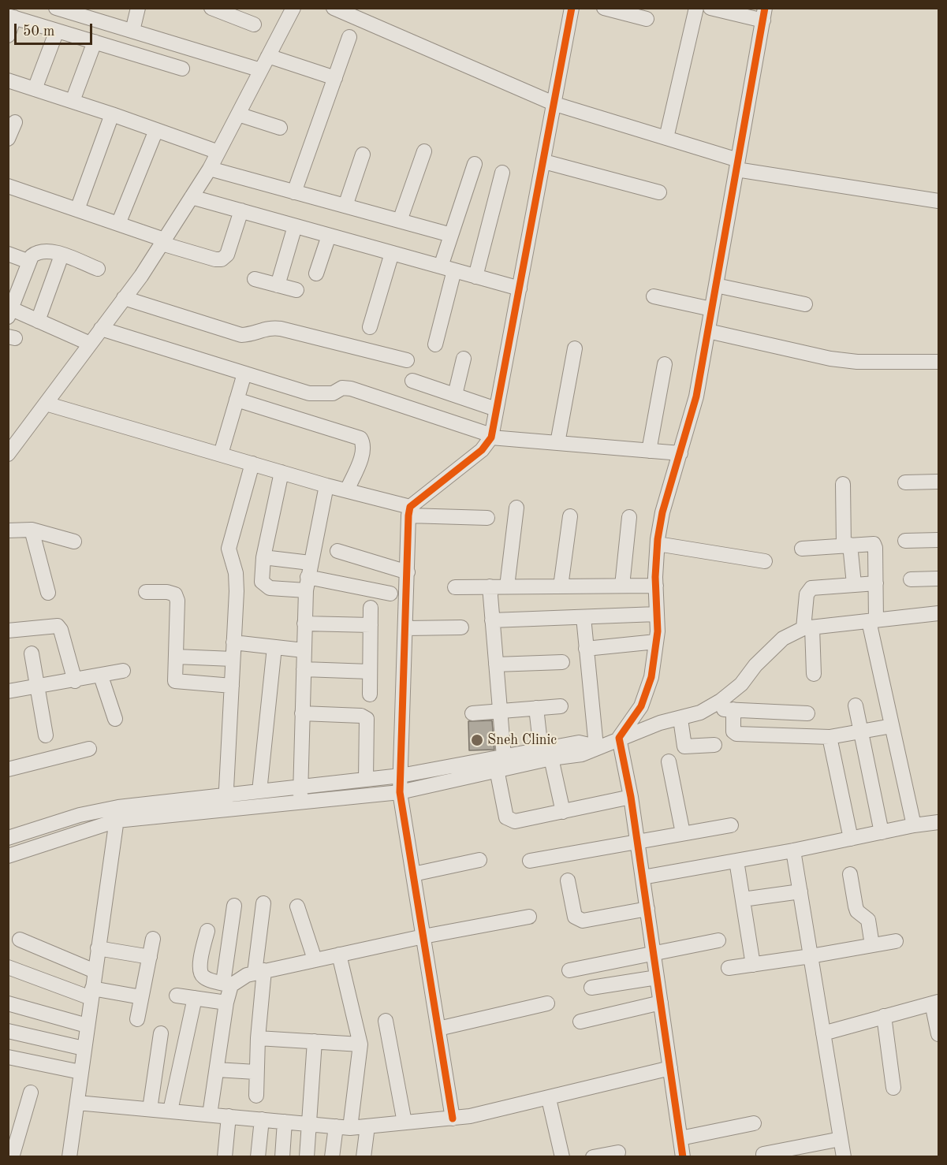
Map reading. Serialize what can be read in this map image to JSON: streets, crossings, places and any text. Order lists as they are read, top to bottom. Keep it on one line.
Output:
{"places":["Sneh Clinic"],"scale_bar":"50 m"}
